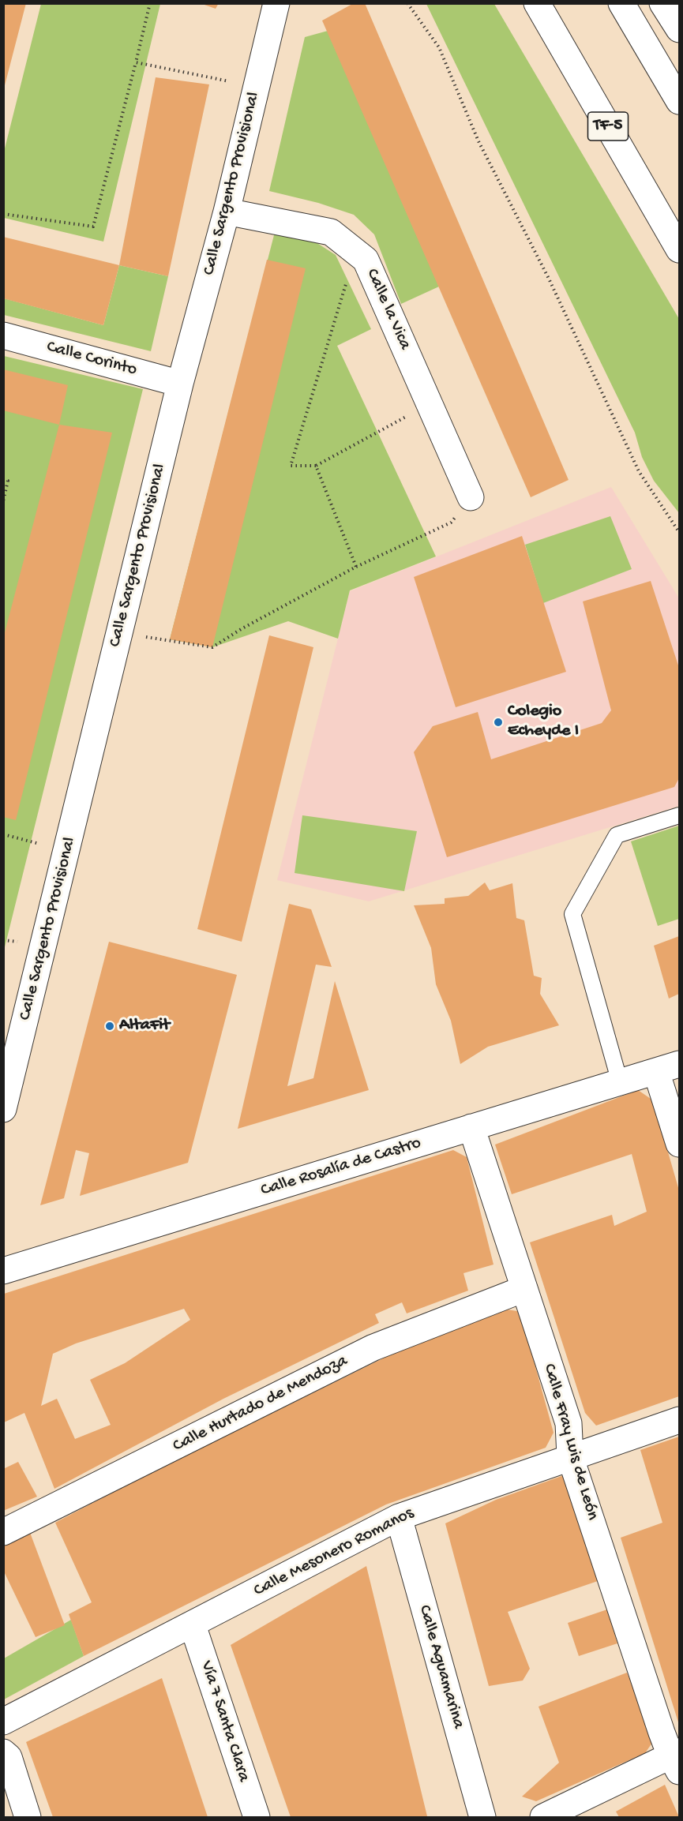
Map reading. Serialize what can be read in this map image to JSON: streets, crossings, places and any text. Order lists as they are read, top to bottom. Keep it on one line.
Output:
{"streets":{"main road":["TF-5","Calle Sargento Provisional","Calle la Vica","Calle Corinto","Calle Rosalía de Castro","Calle Hurtado de Mendoza","Calle Fray Luis de León","Calle Mesonero Romanos","Calle Aguamarina","Vía 7 Santa Clara"]},"crossings":[["Calle Sargento Provisional","Calle la Vica"],["Calle Sargento Provisional","Calle Corinto"],["Calle Rosalía de Castro","Calle Fray Luis de León"],["Calle Hurtado de Mendoza","Calle Fray Luis de León"],["Calle Fray Luis de León","Calle Mesonero Romanos"],["Calle Mesonero Romanos","Calle Aguamarina"],["Calle Mesonero Romanos","Vía 7 Santa Clara"]],"places":["Colegio Echeyde I","AltaFit"]}
